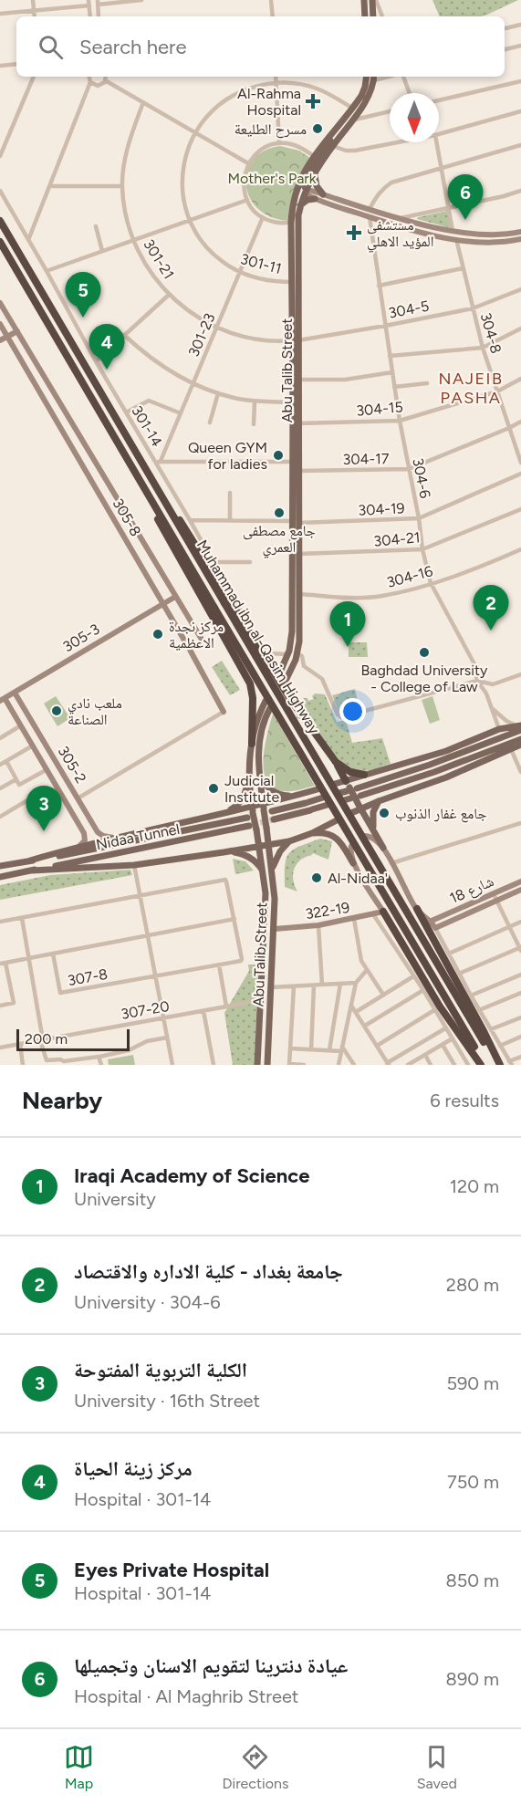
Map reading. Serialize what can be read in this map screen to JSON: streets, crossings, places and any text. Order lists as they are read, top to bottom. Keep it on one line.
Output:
{"streets":{"highway":["Muhammad ibn al-Qasim Highway"],"main road":["Abu Talib Street","Nidaa Tunnel"],"street":["301-21","301-11","304-5","304-8","301-23","304-15","301-14","304-17","304-6","304-19","305-8","304-21","304-16","305-3","305-2","شارع 18","322-19","307-8","307-20"]},"crossings":[["301-21","304-5"],["301-21","301-23"],["301-21","Abu Talib Street"],["301-11","301-23"],["301-11","Abu Talib Street"],["304-5","304-8"],["304-5","Abu Talib Street"],["304-5","304-6"],["304-8","304-15"],["304-8","304-17"],["301-23","301-14"],["Abu Talib Street","304-15"],["Abu Talib Street","301-14"],["Abu Talib Street","304-17"],["Abu Talib Street","304-19"],["Abu Talib Street","304-21"],["Abu Talib Street","304-16"],["Abu Talib Street","Nidaa Tunnel"],["Abu Talib Street","322-19"],["Abu Talib Street","307-20"],["304-15","304-6"],["301-14","304-19"],["304-17","304-6"],["304-6","304-19"],["304-6","304-21"],["304-6","304-16"],["305-8","305-3"],["305-3","305-2"]],"districts":["NAJEIB PASHA"],"parks":["Mother's Park"],"places":{"health":["Al-Rahma Hospital","مستشفى المؤيد الاهلي"],"other":["مسرح الطليعة","Queen GYM for ladies","جامع مصطفى العمري","مركز نجدة الاعظمية","Baghdad University - College of Law","ملعب نادي الصناعة","Judicial Institute","جامع غفار الذنوب","Al-Nidaa'"]},"scale_bar":"200 m","north":"bottom","page":{"search":"Search here","pins":["6","5","4","2","1","3"],"scale":"200 m","heading":["Nearby","6 results"],"list":[{"mark":"1","name":"Iraqi Academy of Science","note":"University","value":"120 m"},{"mark":"2","name":"جامعة بغداد - كلية الاداره والاقتصاد","note":"University · 304-6","value":"280 m"},{"mark":"3","name":"الكلية التربوية المفتوحة","note":"University · 16th Street","value":"590 m"},{"mark":"4","name":"مركز زينة الحياة","note":"Hospital · 301-14","value":"750 m"},{"mark":"5","name":"Eyes Private Hospital","note":"Hospital · 301-14","value":"850 m"},{"mark":"6","name":"عيادة دنترينا لتقويم الاسنان وتجميلها","note":"Hospital · Al Maghrib Street","value":"890 m"}],"nav":["Map","Directions","Saved"]}}
